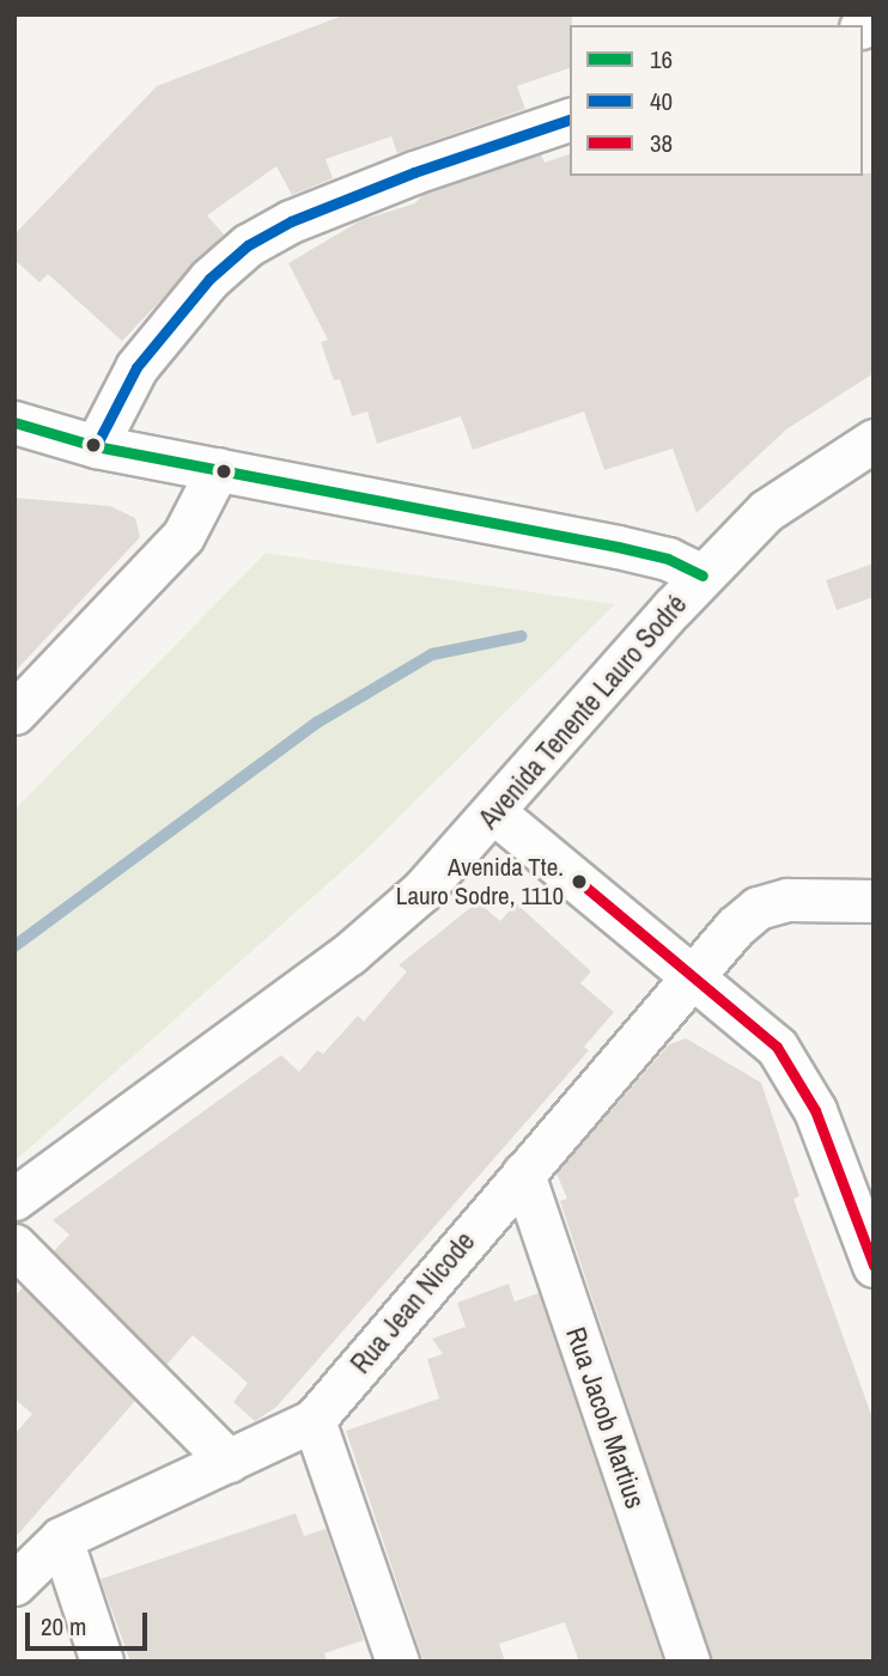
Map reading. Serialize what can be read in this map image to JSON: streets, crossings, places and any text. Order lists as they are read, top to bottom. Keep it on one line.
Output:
{"streets":{"street":["Avenida Tenente Lauro Sodré","Rua Jean Nicode","Rua Jacob Martius"]},"crossings":[["Rua Jean Nicode","Rua Jacob Martius"]],"places":["Avenida Tte. Lauro Sodre, 1110"],"lines":["transit line 40","transit line 16","transit line 38"],"legend":["16","40","38"],"scale_bar":"20 m"}
